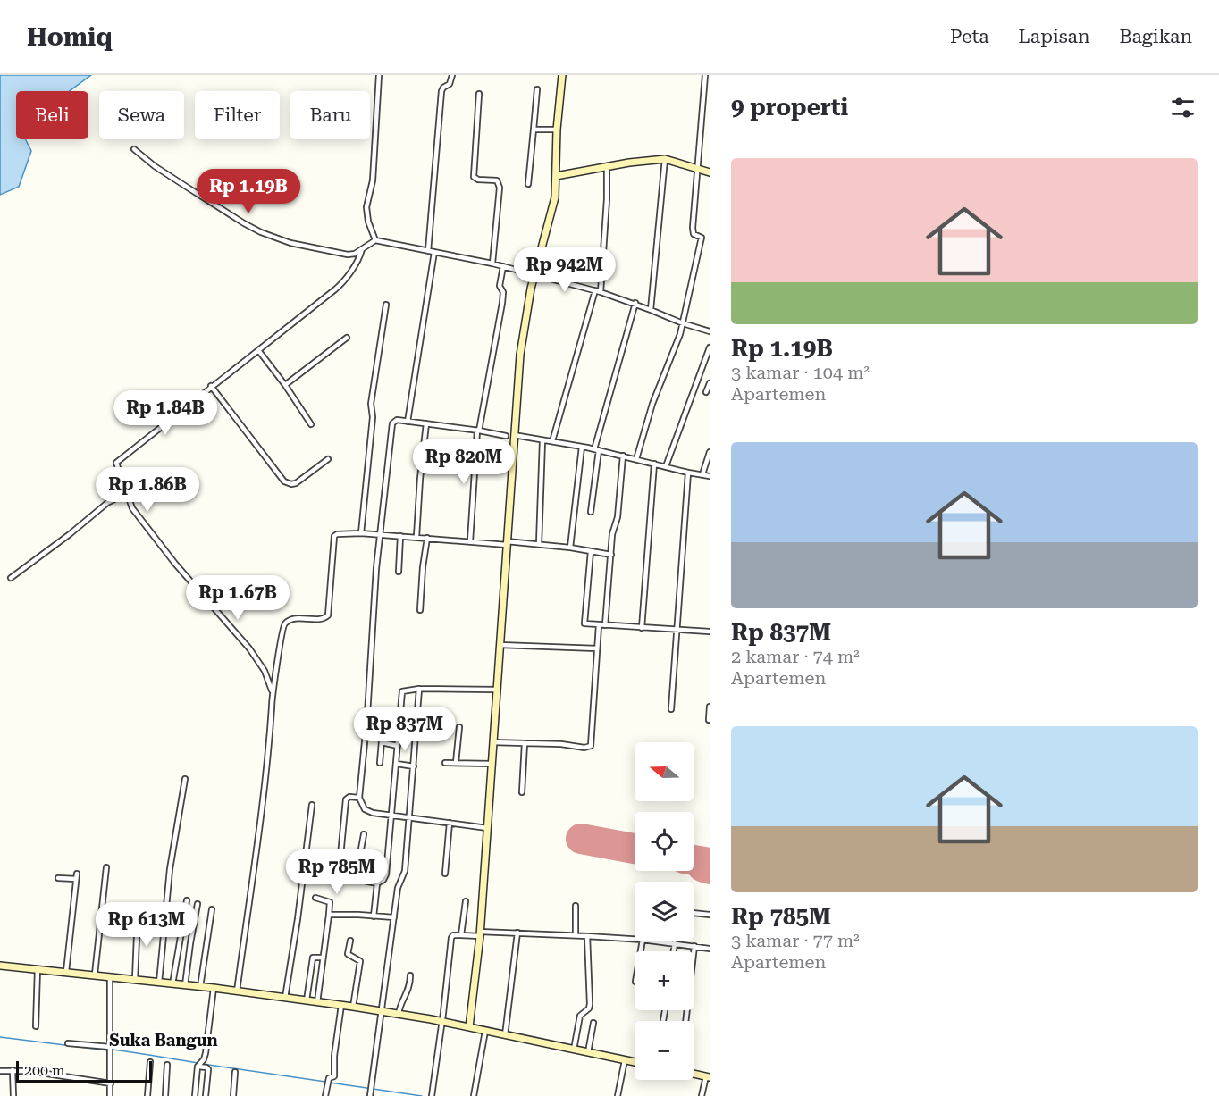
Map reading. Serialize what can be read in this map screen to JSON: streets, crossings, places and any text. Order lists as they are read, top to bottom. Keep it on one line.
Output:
{"districts":["Suka Bangun"],"scale_bar":"200 m","north":"left","page":{"header":"Homiq","nav":["Peta","Lapisan","Bagikan"],"heading":"9 properti","chip":["Beli","Sewa","Filter","Baru"],"list":[{"name":"Rp 1.19B","note":"3 kamar · 104 m² · Apartemen"},{"name":"Rp 837M","note":"2 kamar · 74 m² · Apartemen"},{"name":"Rp 785M","note":"3 kamar · 77 m² · Apartemen"}],"price":["Rp 1.19B","Rp 942M","Rp 1.84B","Rp 820M","Rp 1.86B","Rp 1.67B","Rp 837M","Rp 785M","Rp 613M"],"map_buttons":["+","−"],"scale":"200 m"}}
